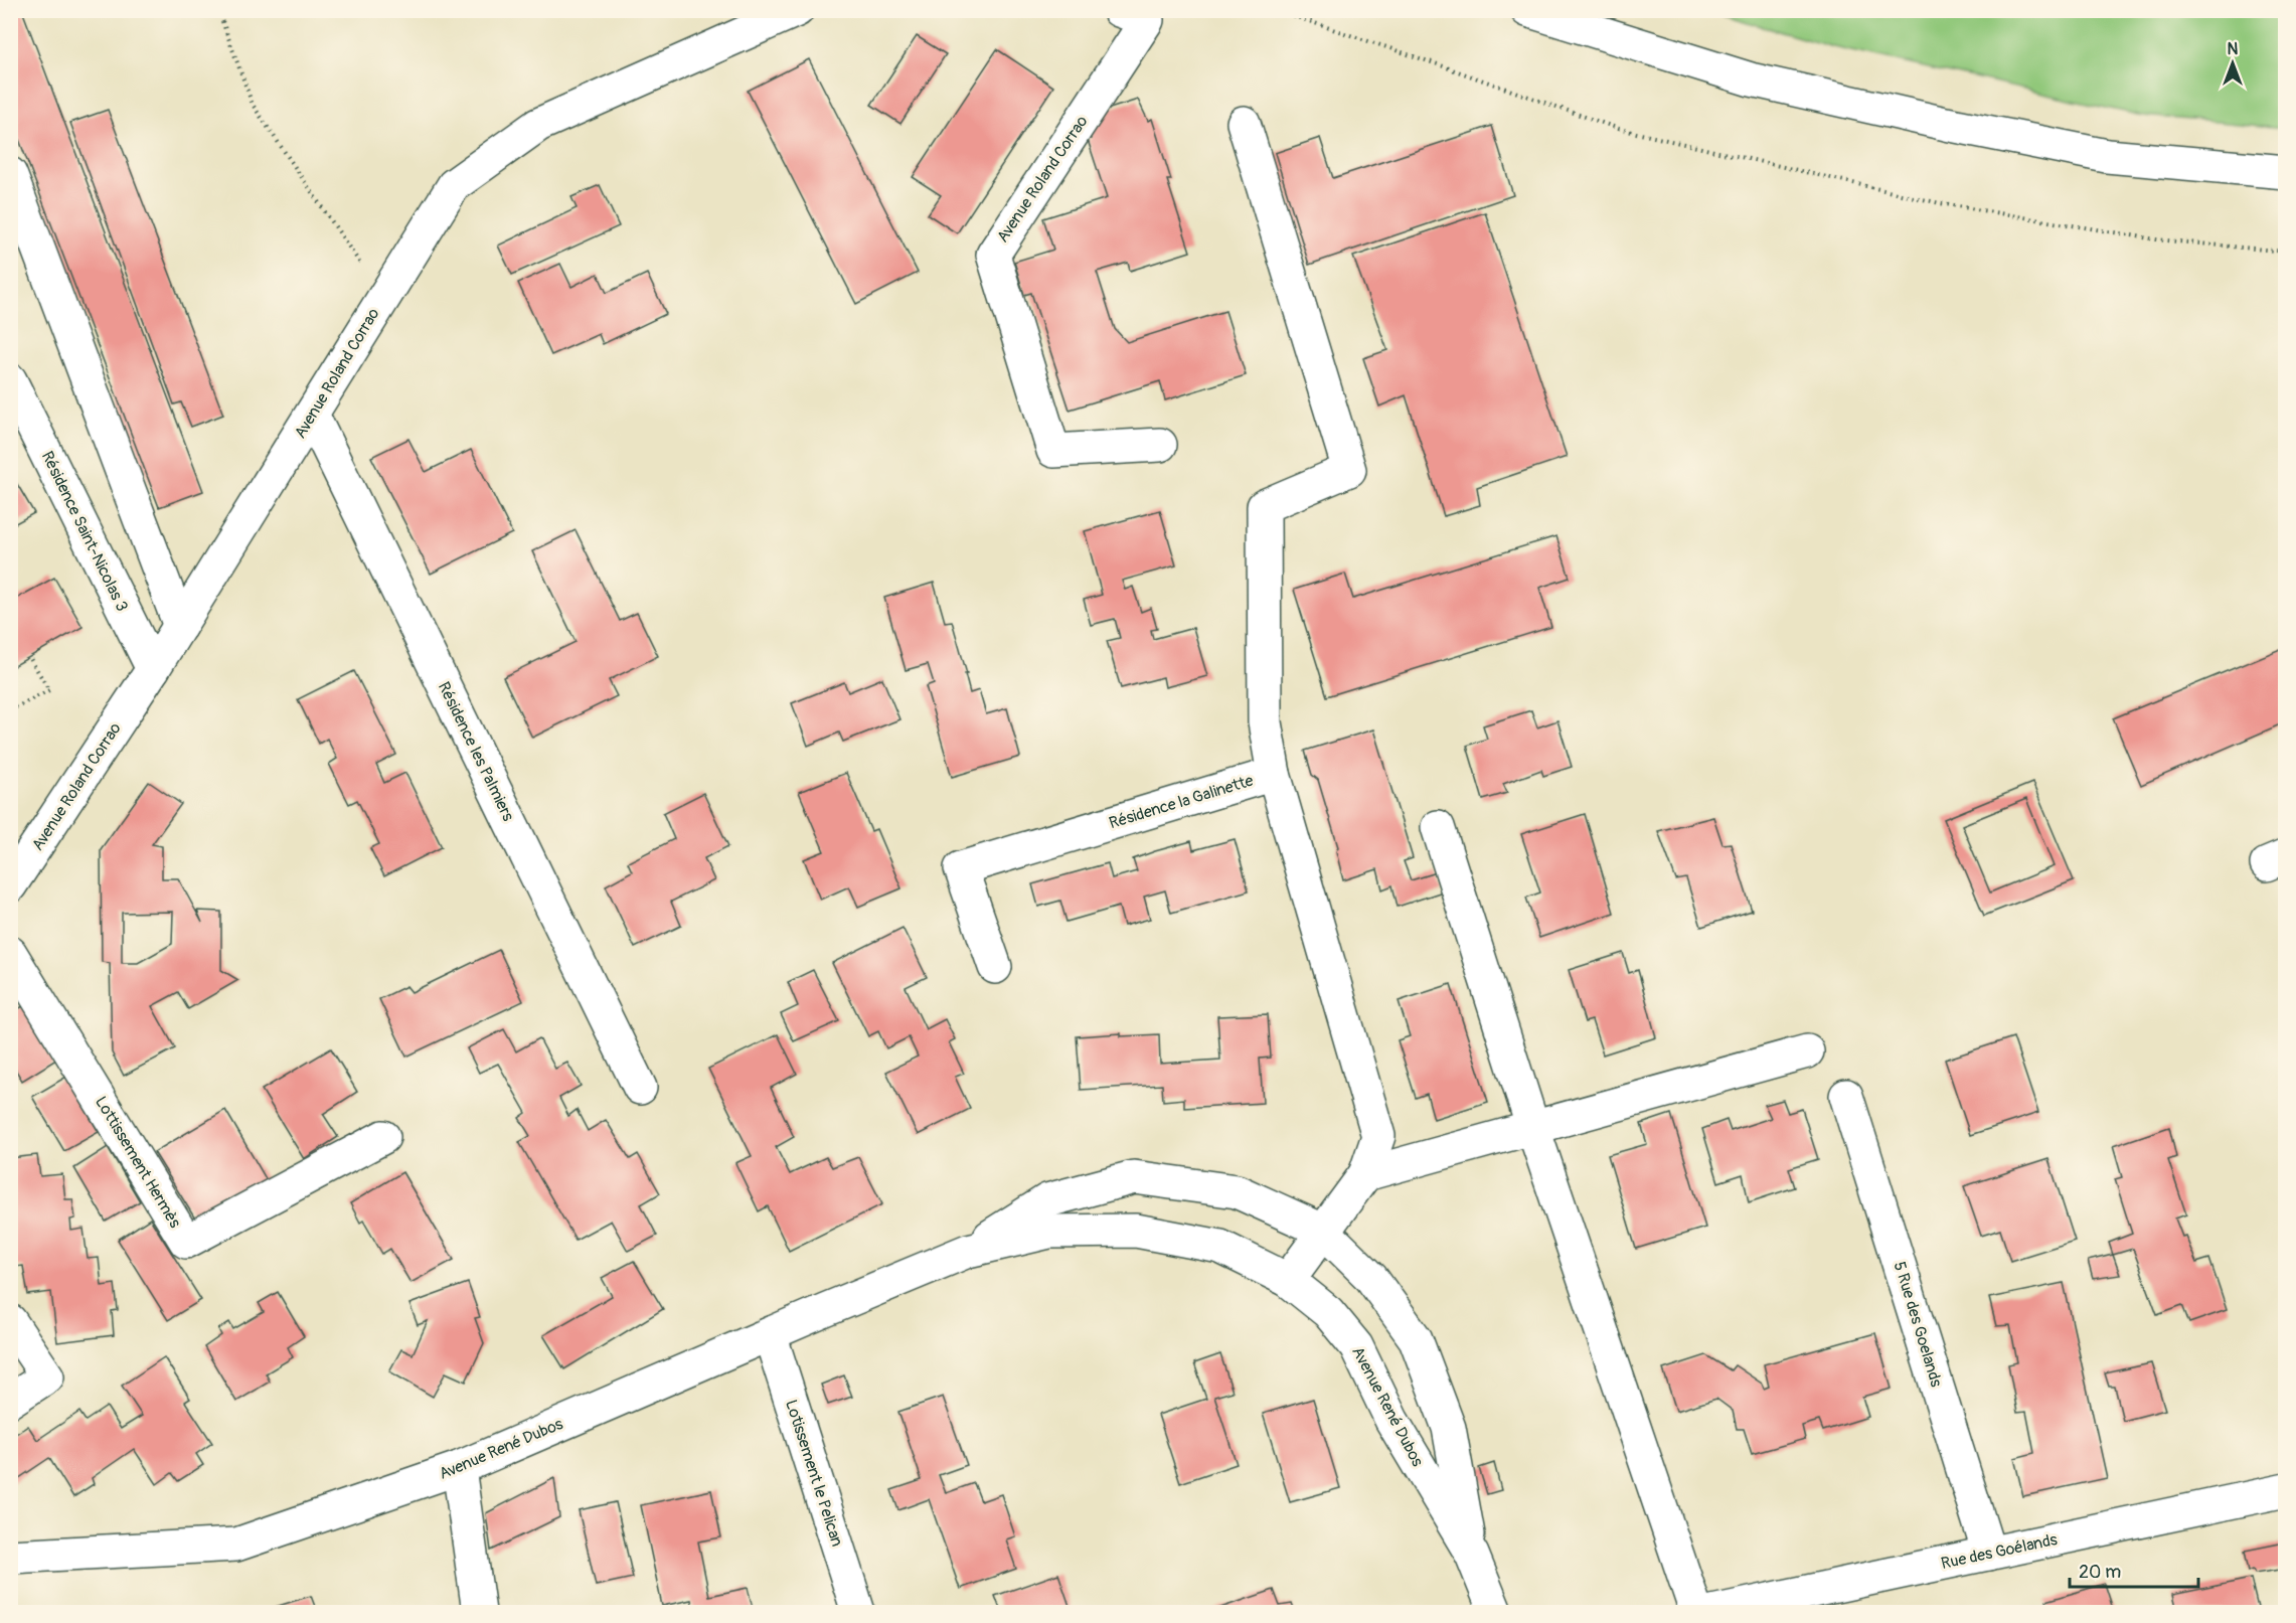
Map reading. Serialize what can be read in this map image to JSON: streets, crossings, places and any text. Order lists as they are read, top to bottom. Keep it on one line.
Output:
{"streets":{"street":["Avenue Roland Corrao","Résidence Saint-Nicolas 3","Résidence les Palmiers","Résidence la Galinette","Lottissement Hermès","5 Rue des Goelands","Avenue René Dubos","Lotissement le Pelican","Rue des Goélands"]},"crossings":[["Avenue Roland Corrao","Résidence Saint-Nicolas 3"],["Avenue Roland Corrao","Résidence les Palmiers"],["5 Rue des Goelands","Rue des Goélands"],["Avenue René Dubos","Lotissement le Pelican"]],"scale_bar":"20 m","north":"top"}
